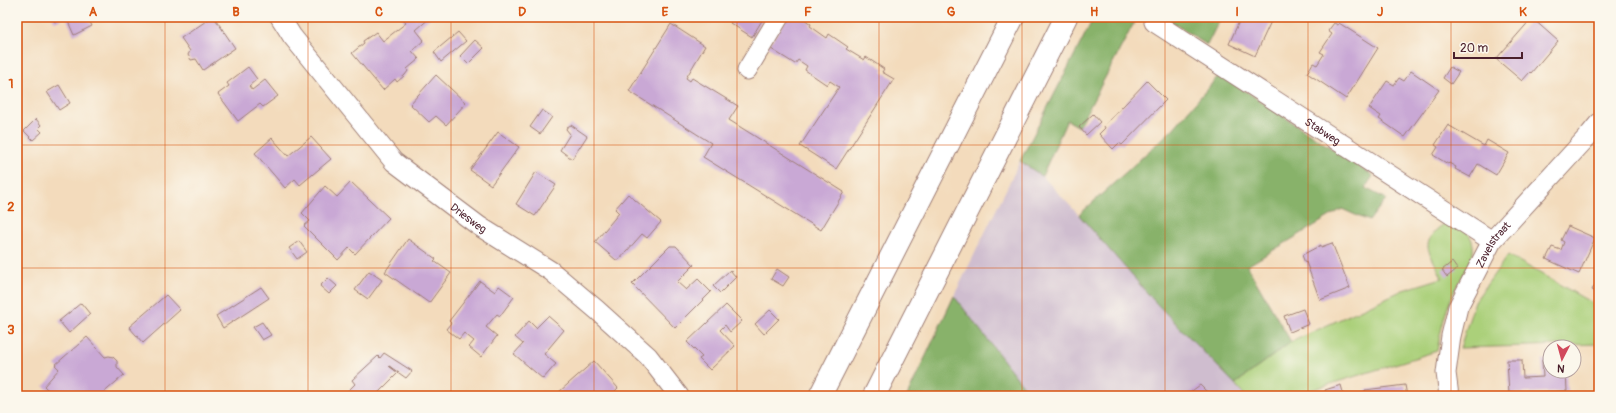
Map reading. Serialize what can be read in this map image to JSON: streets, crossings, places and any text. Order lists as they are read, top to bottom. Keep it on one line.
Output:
{"streets":{"street":["Stabweg","Driesweg","Zavelstraat"]},"crossings":[["Stabweg","Zavelstraat"]],"scale_bar":"20 m","north":"bottom","grid":{"columns":["A","B","C","D","E","F","G","H","I","J","K"],"rows":["1","2","3"]}}
